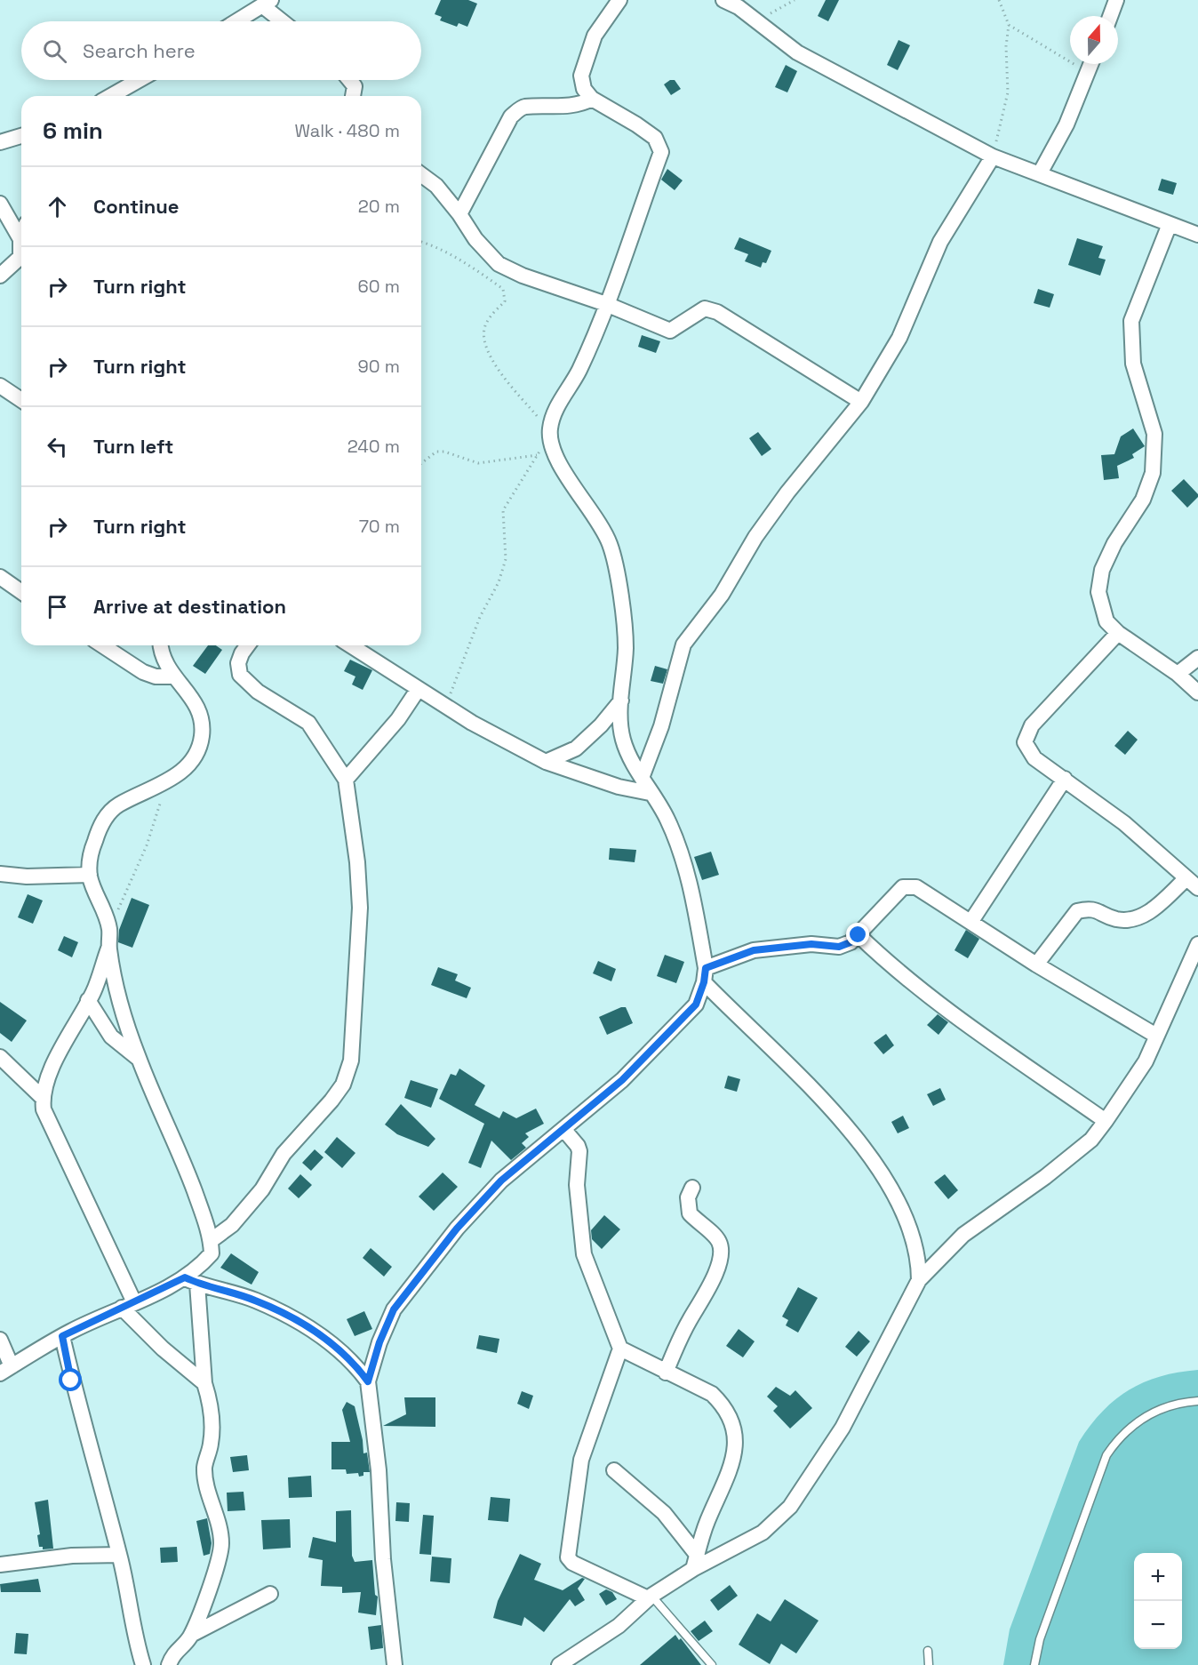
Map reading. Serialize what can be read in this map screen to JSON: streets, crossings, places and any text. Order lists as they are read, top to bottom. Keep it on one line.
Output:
{"north":"top","page":{"search":"Search here","heading":["6 min","Walk · 480 m"],"list":[["Continue","20 m"],["Turn right","60 m"],["Turn right","90 m"],["Turn left","240 m"],["Turn right","70 m"],"Arrive at destination"],"map_buttons":["+","−"]}}
